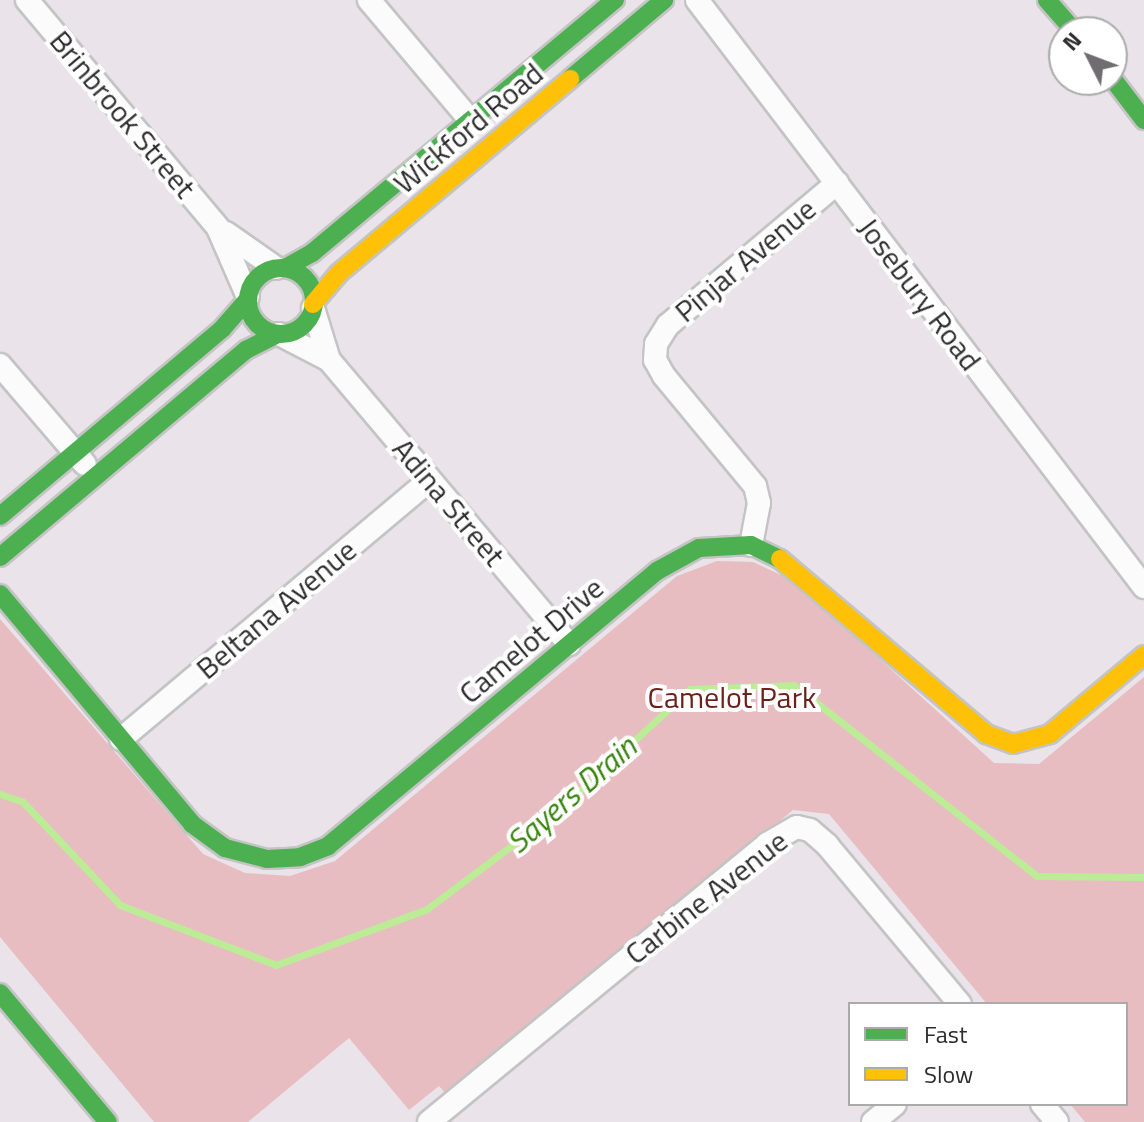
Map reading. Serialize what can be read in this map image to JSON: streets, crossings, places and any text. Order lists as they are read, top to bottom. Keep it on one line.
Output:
{"streets":{"street":["Brinbrook Street","Wickford Road","Pinjar Avenue","Josebury Road","Adina Street","Beltana Avenue","Camelot Drive","Carbine Avenue"]},"crossings":[["Brinbrook Street","Wickford Road"],["Brinbrook Street","Adina Street"],["Wickford Road","Adina Street"],["Pinjar Avenue","Josebury Road"],["Pinjar Avenue","Camelot Drive"],["Adina Street","Beltana Avenue"],["Adina Street","Camelot Drive"],["Beltana Avenue","Camelot Drive"]],"water":["Sayers Drain"],"parks":["Camelot Park"],"legend":["Fast","Slow"],"north":"top left"}
